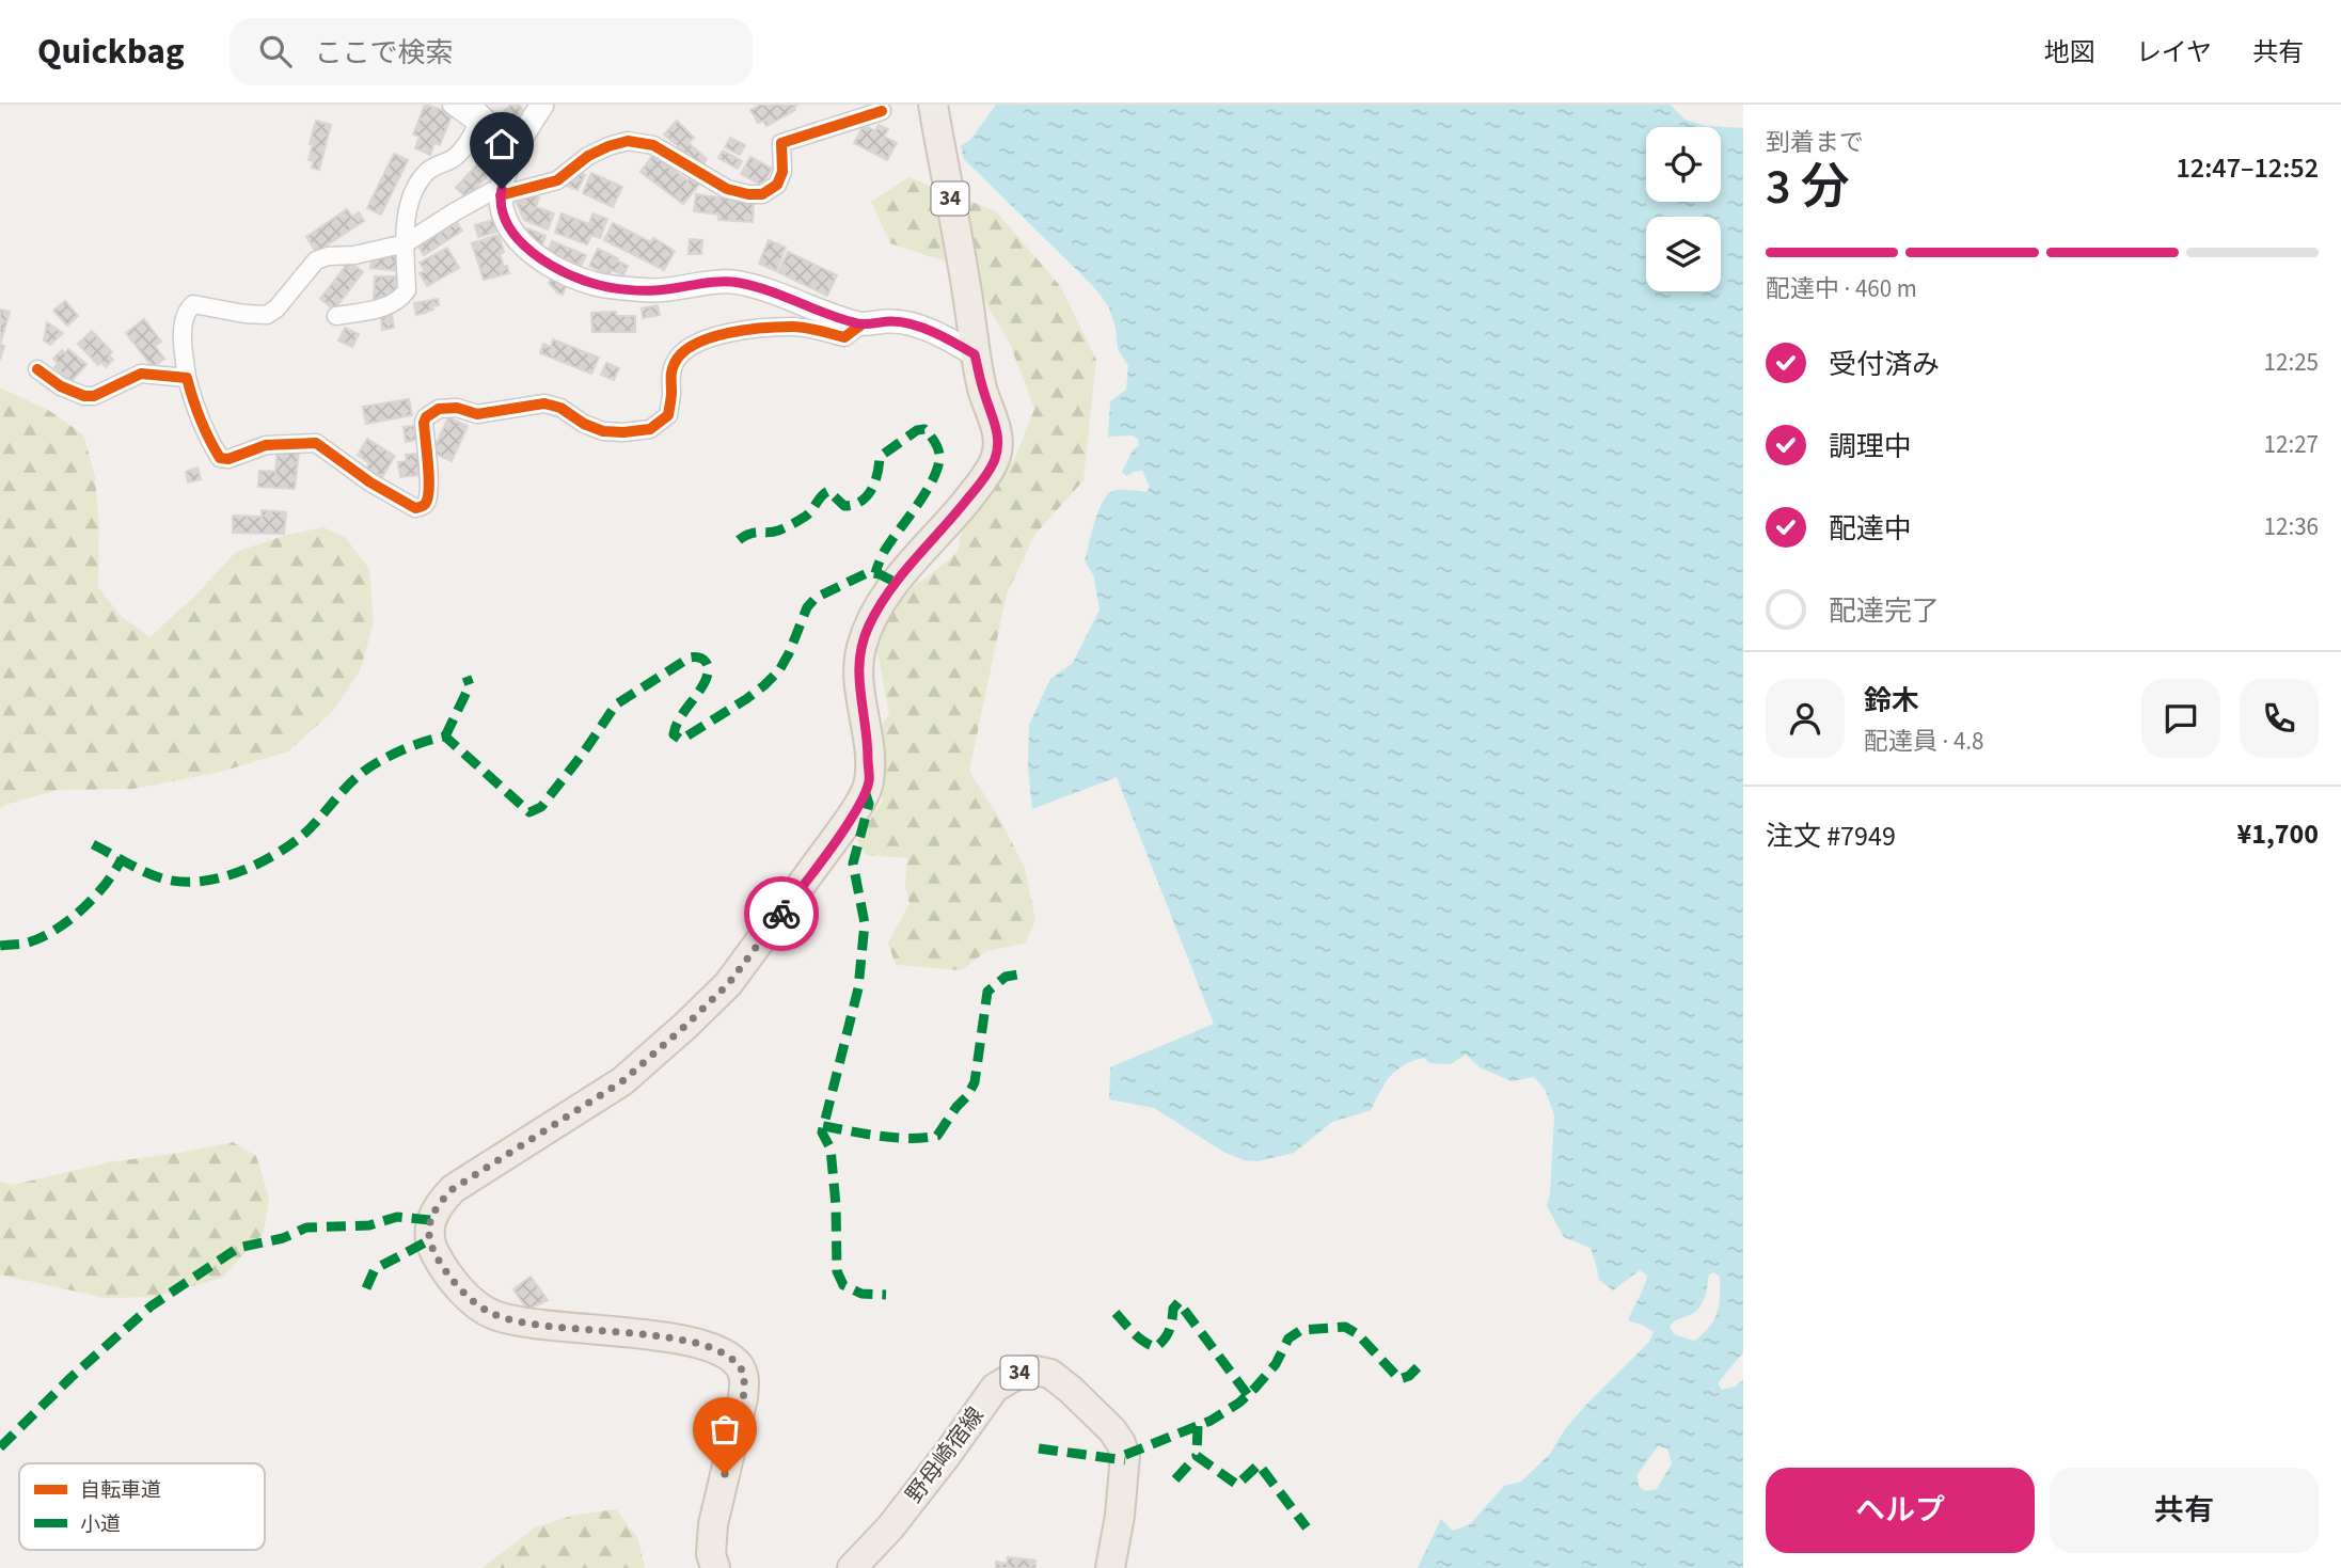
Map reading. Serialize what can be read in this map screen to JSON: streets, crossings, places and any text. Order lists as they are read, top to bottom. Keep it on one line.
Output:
{"streets":{"main road":["34","野母崎宿線"]},"legend":["自転車道","小道"],"page":{"header":"Quickbag","search":"ここで検索","nav":["地図","レイヤ","共有"],"heading":["3 分","到着まで","12:47–12:52"],"panel":["鈴木","配達員 · 4.8","注文 #7949","¥1,700"],"bar":"配達中 · 460 m","list":[["受付済み","12:25"],["調理中","12:27"],["配達中","12:36"],"配達完了"],"buttons":["ヘルプ","共有"]}}
